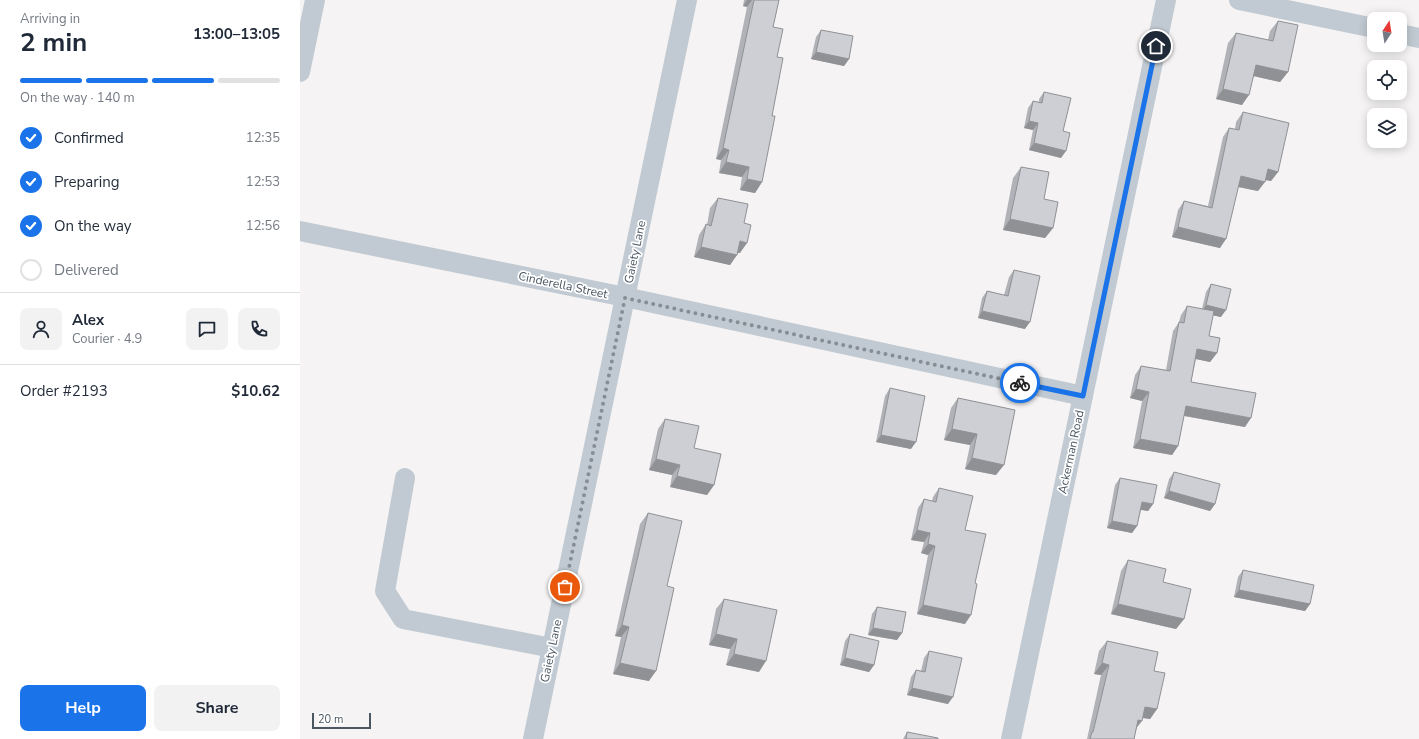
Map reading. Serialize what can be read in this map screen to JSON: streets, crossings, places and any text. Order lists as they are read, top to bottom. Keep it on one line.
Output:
{"streets":{"street":["Gaiety Lane","Cinderella Street","Ackerman Road"]},"crossings":[["Gaiety Lane","Cinderella Street"],["Cinderella Street","Ackerman Road"]],"scale_bar":"20 m","north":"top","page":{"heading":["2 min","Arriving in","13:00–13:05"],"panel":["Alex","Courier · 4.9","Order #2193","$10.62"],"bar":"On the way · 140 m","list":[["Confirmed","12:35"],["Preparing","12:53"],["On the way","12:56"],"Delivered"],"buttons":["Help","Share"],"scale":"20 m"}}
